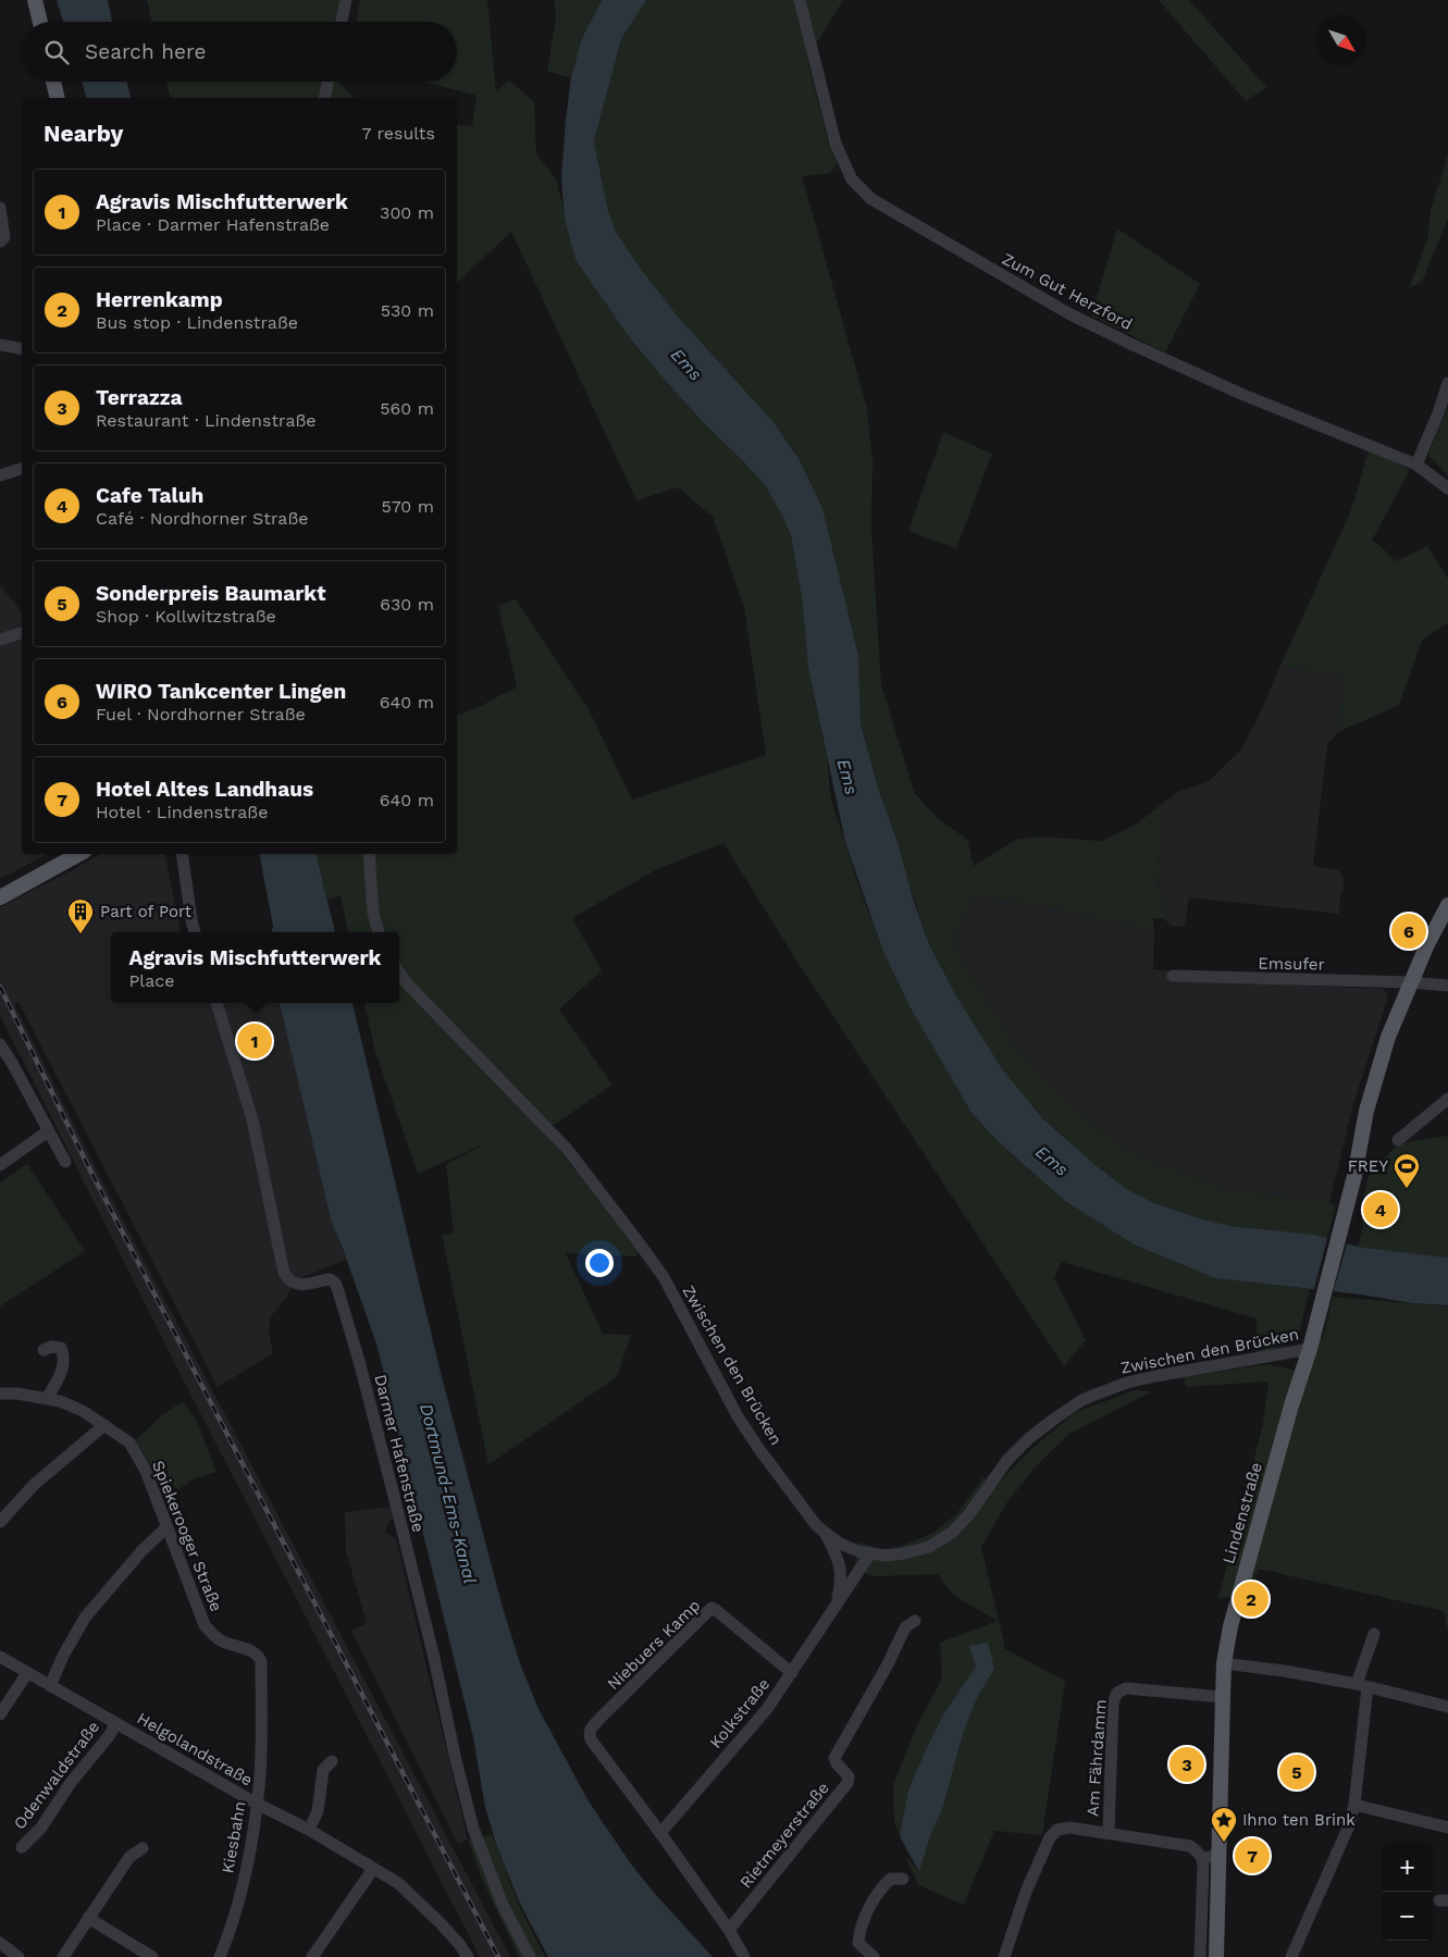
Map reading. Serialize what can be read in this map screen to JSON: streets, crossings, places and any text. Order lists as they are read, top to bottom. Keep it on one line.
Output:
{"streets":{"main road":["Lindenstraße"],"street":["Zum Gut Herzford","Emsufer","Zwischen den Brücken","Darmer Hafenstraße","Spiekerooger Straße","Niebuers Kamp","Kolkstraße","Helgolandstraße","Am Fährdamm","Odenwaldstraße","Rietmeyerstraße","Kiesbahn"]},"crossings":[["Emsufer","Lindenstraße"],["Zwischen den Brücken","Lindenstraße"],["Zwischen den Brücken","Kolkstraße"],["Lindenstraße","Am Fährdamm"],["Spiekerooger Straße","Kiesbahn"],["Niebuers Kamp","Kolkstraße"],["Helgolandstraße","Odenwaldstraße"],["Helgolandstraße","Kiesbahn"]],"water":["Ems","Dortmund-Ems-Kanal"],"places":{"building":["Part of Port"],"sports":["FREY"],"place":["Ihno ten Brink"]},"north":"bottom right","page":{"search":"Search here","heading":["Nearby","7 results"],"list":[{"mark":"1","name":"Agravis Mischfutterwerk","note":"Place · Darmer Hafenstraße","value":"300 m"},{"mark":"2","name":"Herrenkamp","note":"Bus stop · Lindenstraße","value":"530 m"},{"mark":"3","name":"Terrazza","note":"Restaurant · Lindenstraße","value":"560 m"},{"mark":"4","name":"Cafe Taluh","note":"Café · Nordhorner Straße","value":"570 m"},{"mark":"5","name":"Sonderpreis Baumarkt","note":"Shop · Kollwitzstraße","value":"630 m"},{"mark":"6","name":"WIRO Tankcenter Lingen","note":"Fuel · Nordhorner Straße","value":"640 m"},{"mark":"7","name":"Hotel Altes Landhaus","note":"Hotel · Lindenstraße","value":"640 m"}],"pins":["6","1","4","2","3","5","7"],"popup":["Agravis Mischfutterwerk","Place"],"map_buttons":["+","−"]}}
